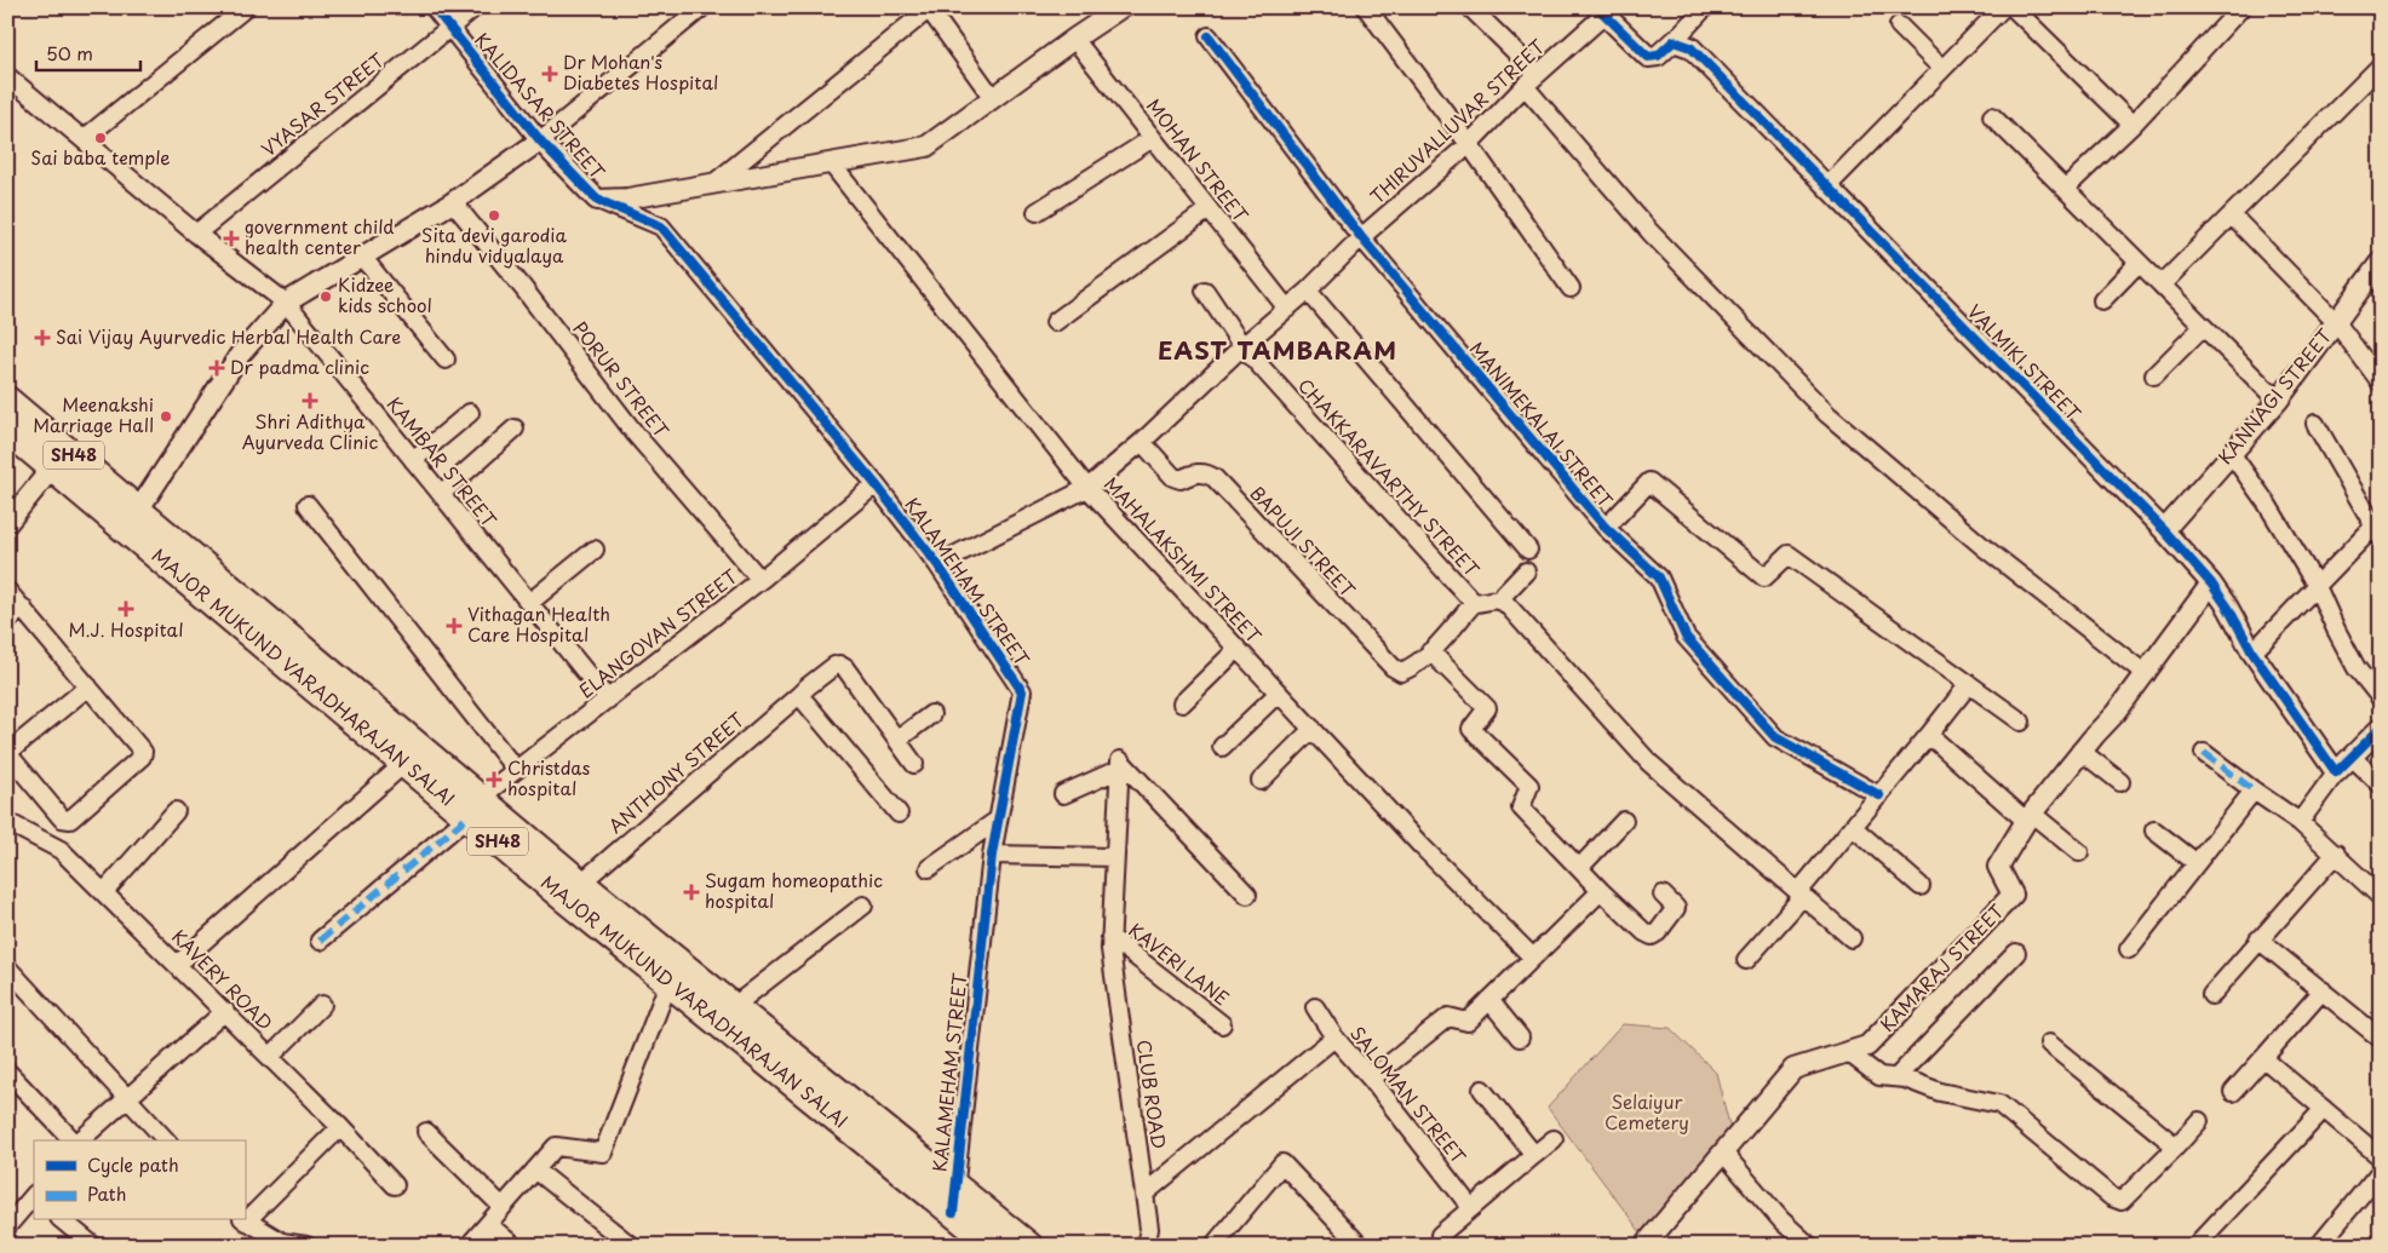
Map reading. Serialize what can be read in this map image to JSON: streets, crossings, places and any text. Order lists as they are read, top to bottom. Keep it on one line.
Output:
{"streets":{"main road":["SH48","MAJOR MUKUND VARADHARAJAN SALAI"],"street":["VYASAR STREET","KALIDASAR STREET","THIRUVALLUVAR STREET","MOHAN STREET","VALMIKI STREET","PORUR STREET","KANNAGI STREET","MANIMEKALAI STREET","KAMBAR STREET","CHAKKARAVARTHY STREET","BAPUJI STREET","MAHALAKSHMI STREET","KALAMEHAM STREET","ELANGOVAN STREET","ANTHONY STREET","KAVERI LANE","KAMARAJ STREET","KAVERY ROAD","CLUB ROAD","SALOMAN STREET"]},"crossings":[["VYASAR STREET","KALIDASAR STREET"],["VYASAR STREET","KAMBAR STREET"],["KALIDASAR STREET","KALAMEHAM STREET"],["THIRUVALLUVAR STREET","MOHAN STREET"],["THIRUVALLUVAR STREET","MANIMEKALAI STREET"],["THIRUVALLUVAR STREET","CHAKKARAVARTHY STREET"],["THIRUVALLUVAR STREET","BAPUJI STREET"],["THIRUVALLUVAR STREET","MAHALAKSHMI STREET"],["THIRUVALLUVAR STREET","KALAMEHAM STREET"],["VALMIKI STREET","KANNAGI STREET"],["VALMIKI STREET","KAMARAJ STREET"],["PORUR STREET","ELANGOVAN STREET"],["SH48","MAJOR MUKUND VARADHARAJAN SALAI"],["KAMBAR STREET","ELANGOVAN STREET"],["CHAKKARAVARTHY STREET","BAPUJI STREET"],["KALAMEHAM STREET","ELANGOVAN STREET"],["KALAMEHAM STREET","MAJOR MUKUND VARADHARAJAN SALAI"],["ELANGOVAN STREET","MAJOR MUKUND VARADHARAJAN SALAI"],["MAJOR MUKUND VARADHARAJAN SALAI","ANTHONY STREET"],["KAVERI LANE","CLUB ROAD"]],"districts":["EAST TAMBARAM"],"parks":["Selaiyur Cemetery"],"places":{"health":["Dr Mohan's Diabetes Hospital","government child health center","Sai Vijay Ayurvedic Herbal Health Care","Dr padma clinic","Shri Adithya Ayurveda Clinic","M.J. Hospital","Vithagan Health Care Hospital","Christdas hospital","Sugam homeopathic hospital"],"other":["Sai baba temple","Sita devi garodia hindu vidyalaya","Kidzee kids school","Meenakshi Marriage Hall"]},"legend":["Cycle path","Path"],"scale_bar":"50 m"}
